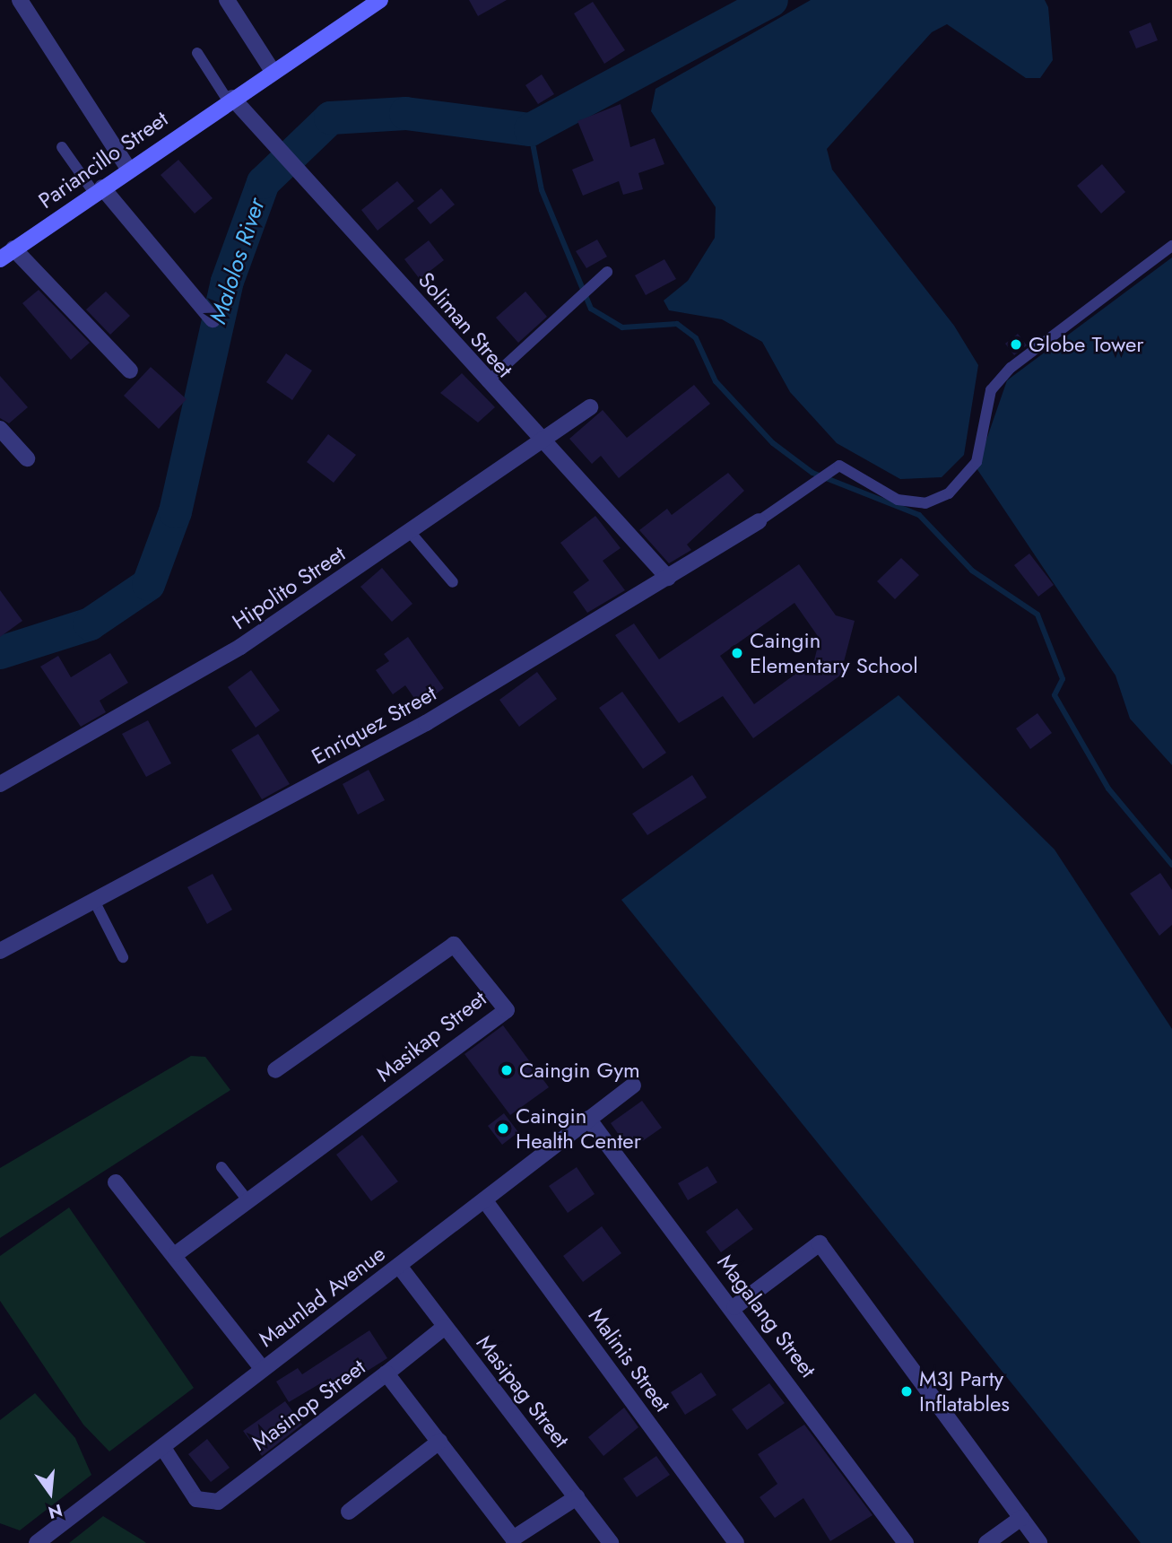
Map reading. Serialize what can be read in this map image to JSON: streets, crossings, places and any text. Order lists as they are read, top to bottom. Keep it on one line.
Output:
{"streets":{"main road":["Pariancillo Street"],"street":["Soliman Street","Hipolito Street","Enriquez Street","Masikap Street","Maunlad Avenue","Magalang Street","Malinis Street","Masipag Street","Masinop Street"]},"crossings":[["Pariancillo Street","Soliman Street"],["Soliman Street","Hipolito Street"],["Soliman Street","Enriquez Street"],["Maunlad Avenue","Magalang Street"],["Maunlad Avenue","Malinis Street"],["Maunlad Avenue","Masipag Street"],["Maunlad Avenue","Masinop Street"],["Masipag Street","Masinop Street"]],"water":["Malolos River"],"places":["Globe Tower","Caingin Elementary School","Caingin Gym","Caingin Health Center","M3J Party Inflatables"],"north":"bottom"}
